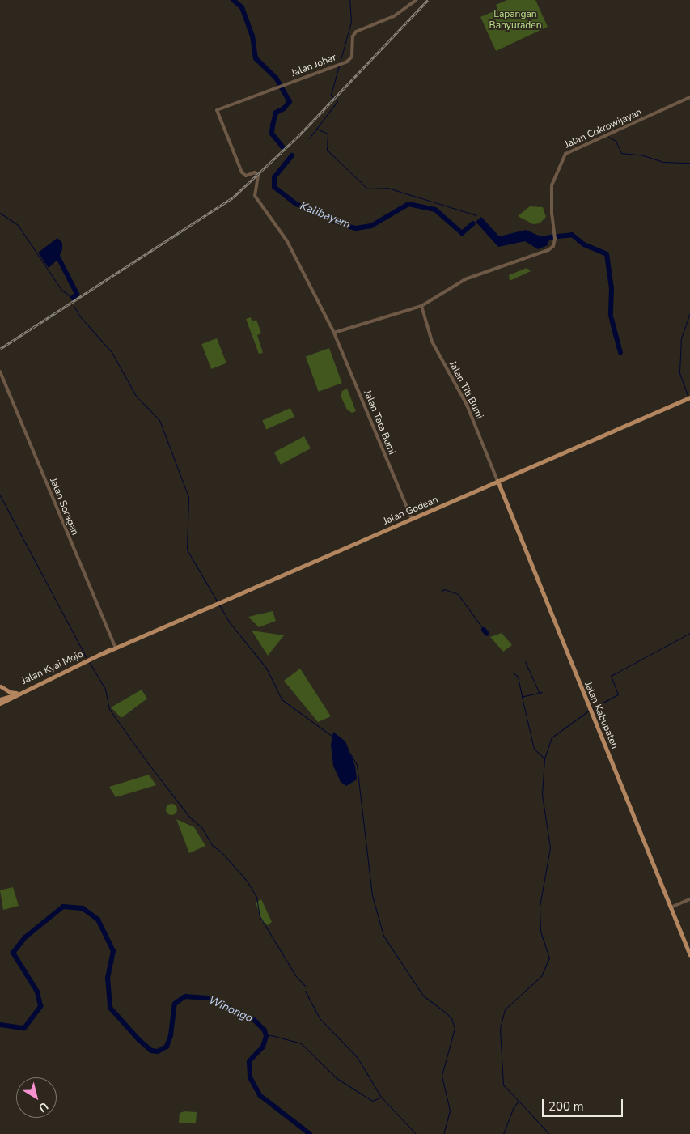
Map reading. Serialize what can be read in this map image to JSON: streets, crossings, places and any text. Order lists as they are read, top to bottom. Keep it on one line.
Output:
{"streets":{"main road":["Jalan Godean","Jalan Kyai Mojo","Jalan Kabupaten"],"street":["Jalan Johar","Jalan Cokrowijayan","Jalan Titi Bumi","Jalan Tata Bumi","Jalan Soragan"]},"crossings":[["Jalan Johar","Jalan Tata Bumi"],["Jalan Cokrowijayan","Jalan Titi Bumi"],["Jalan Cokrowijayan","Jalan Tata Bumi"],["Jalan Titi Bumi","Jalan Godean"],["Jalan Titi Bumi","Jalan Kabupaten"],["Jalan Tata Bumi","Jalan Godean"],["Jalan Soragan","Jalan Godean"],["Jalan Godean","Jalan Kyai Mojo"],["Jalan Godean","Jalan Kabupaten"]],"water":["Kalibayem","Winongo"],"parks":["Lapangan Banyuraden"],"scale_bar":"200 m","north":"bottom right"}
